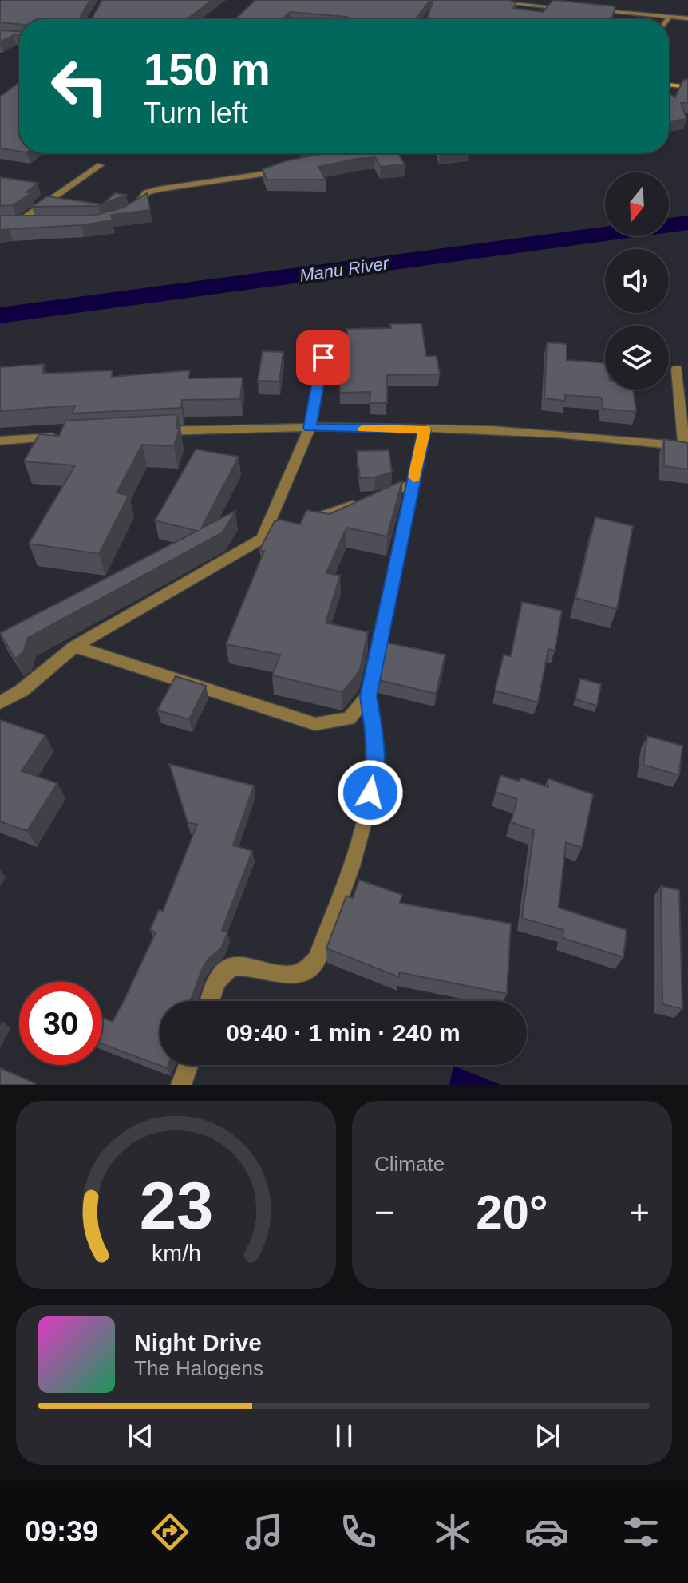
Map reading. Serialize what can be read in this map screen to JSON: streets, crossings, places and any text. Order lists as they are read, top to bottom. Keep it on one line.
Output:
{"water":["Manu River"],"north":"bottom","page":{"turn":["150 m","Turn left"],"limit":"30","trip":"09:40 · 1 min · 240 m","tile":"Climate","heat":["−","20°","+"],"song":["Night Drive","The Halogens"],"tabs":"09:39","gauge":["23","km/h"]}}
